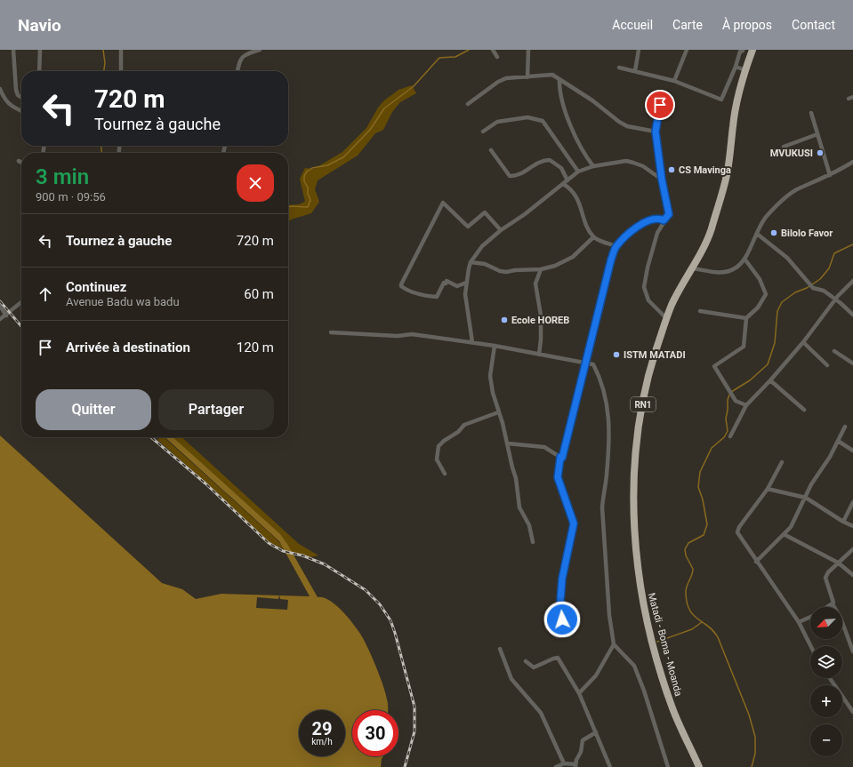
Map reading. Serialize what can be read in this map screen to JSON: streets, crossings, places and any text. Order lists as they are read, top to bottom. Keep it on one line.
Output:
{"streets":{"highway":["RN1","Matadi - Boma - Moanda"]},"places":["MVUKUSI","CS Mavinga","Bilolo Favor","Ecole HOREB","ISTM MATADI"],"north":"bottom left","page":{"header":"Navio","nav":["Accueil","Carte","À propos","Contact"],"turn":["720 m","Tournez à gauche"],"heading":["3 min","900 m · 09:56"],"list":[{"name":"Tournez à gauche","value":"720 m"},{"name":"Continuez","note":"Avenue Badu wa badu","value":"60 m"},{"name":"Arrivée à destination","value":"120 m"}],"buttons":["Quitter","Partager"],"map_buttons":["+","−"],"speed":"29 km/h","limit":"30"}}
